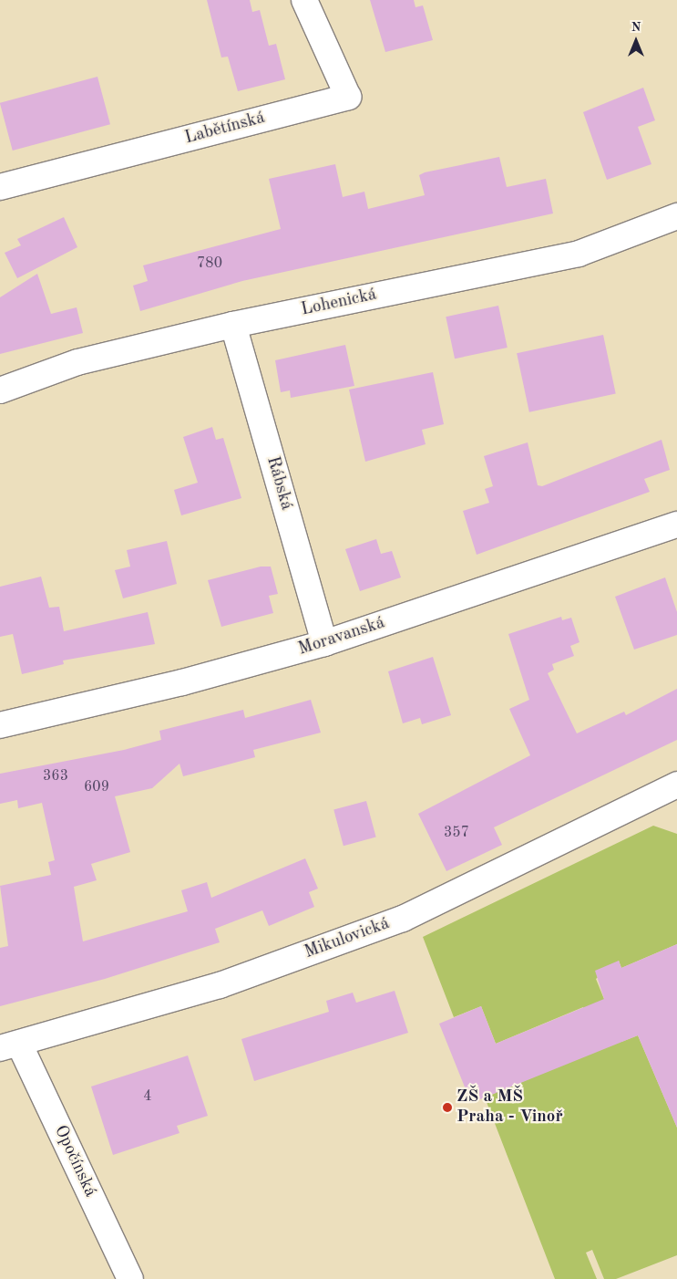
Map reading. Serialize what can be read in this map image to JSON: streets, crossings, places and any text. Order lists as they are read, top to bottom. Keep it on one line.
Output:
{"streets":{"street":["Labětínská","Lohenická","Rábská","Moravanská","Mikulovická","Opočínská"]},"crossings":[["Lohenická","Rábská"],["Rábská","Moravanská"],["Mikulovická","Opočínská"]],"places":["ZŠ a MŠ Praha - Vinoř"],"house_numbers":["780","363","609","357","4"],"north":"top"}
